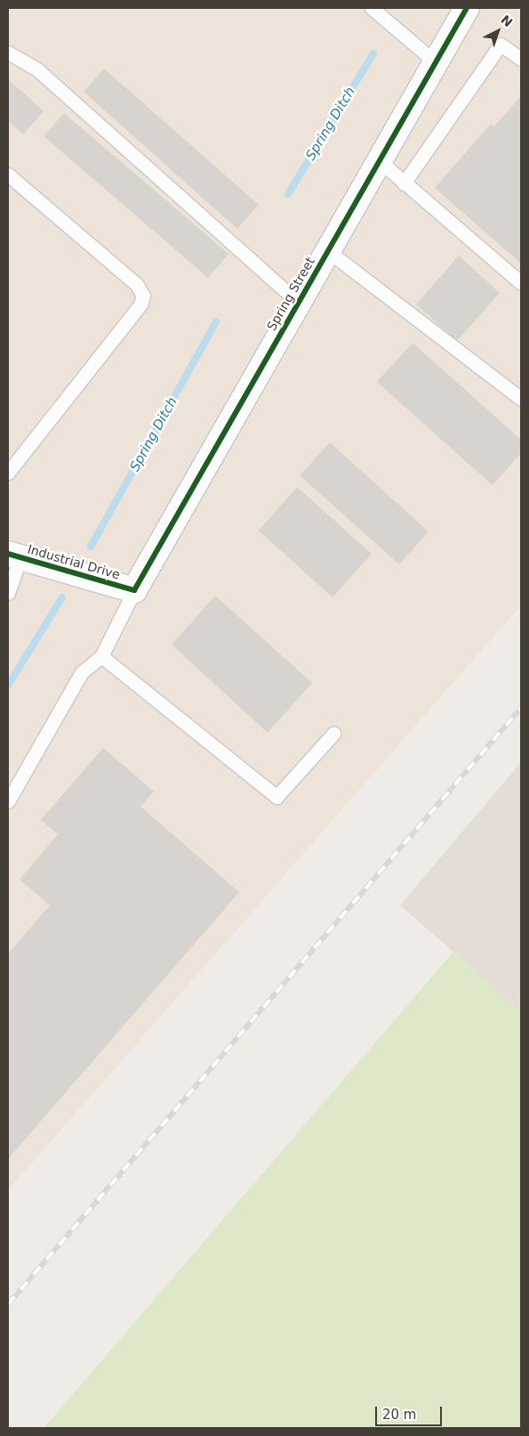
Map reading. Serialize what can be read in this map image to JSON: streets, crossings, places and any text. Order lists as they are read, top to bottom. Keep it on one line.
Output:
{"streets":{"street":["Spring Street","Industrial Drive"]},"crossings":[["Spring Street","Industrial Drive"]],"water":["Spring Ditch"],"scale_bar":"20 m","north":"top right"}
